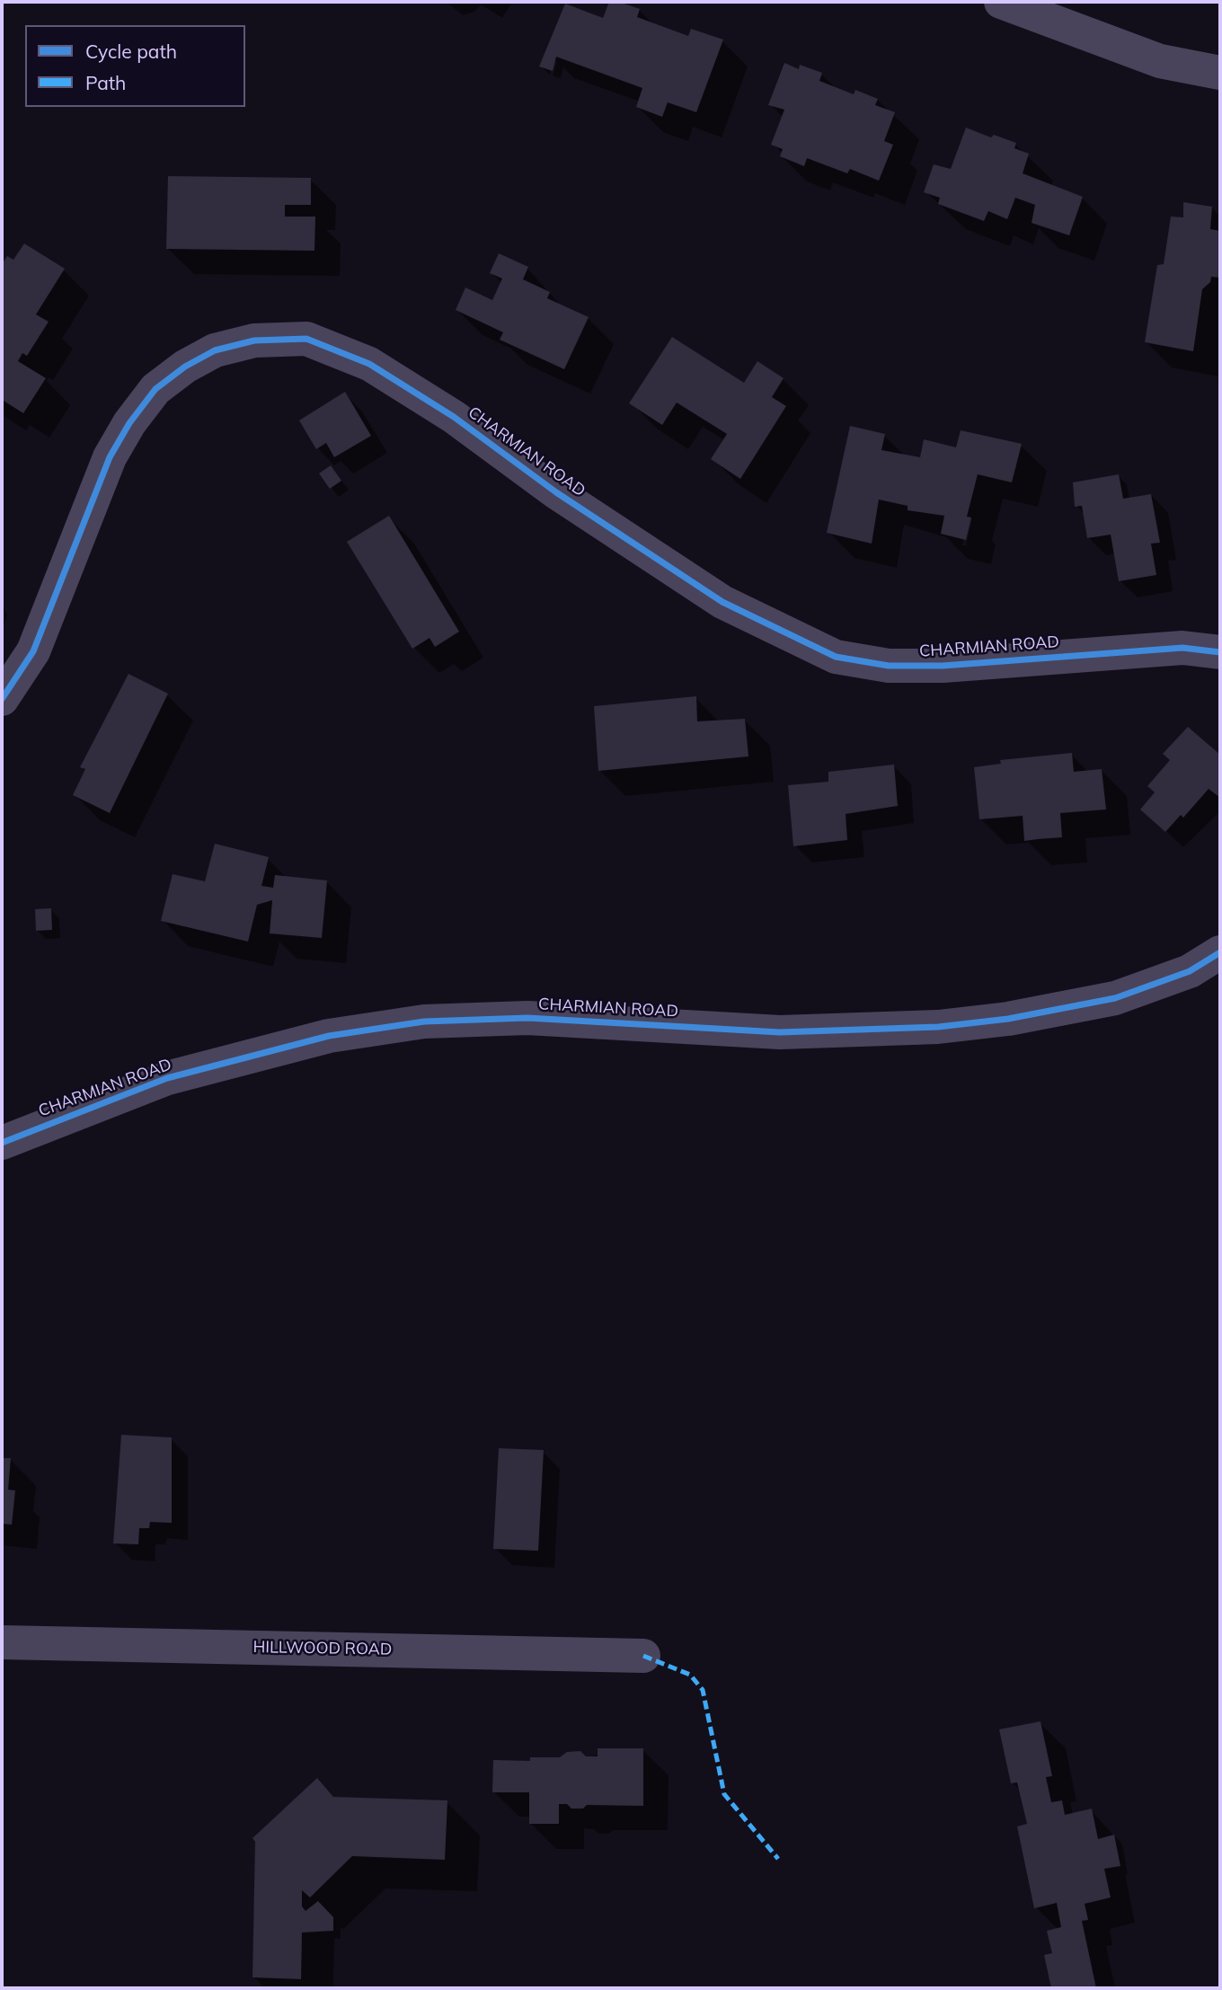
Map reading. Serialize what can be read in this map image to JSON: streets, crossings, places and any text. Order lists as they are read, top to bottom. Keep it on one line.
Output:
{"streets":{"street":["CHARMIAN ROAD","HILLWOOD ROAD"]},"legend":["Cycle path","Path"]}
